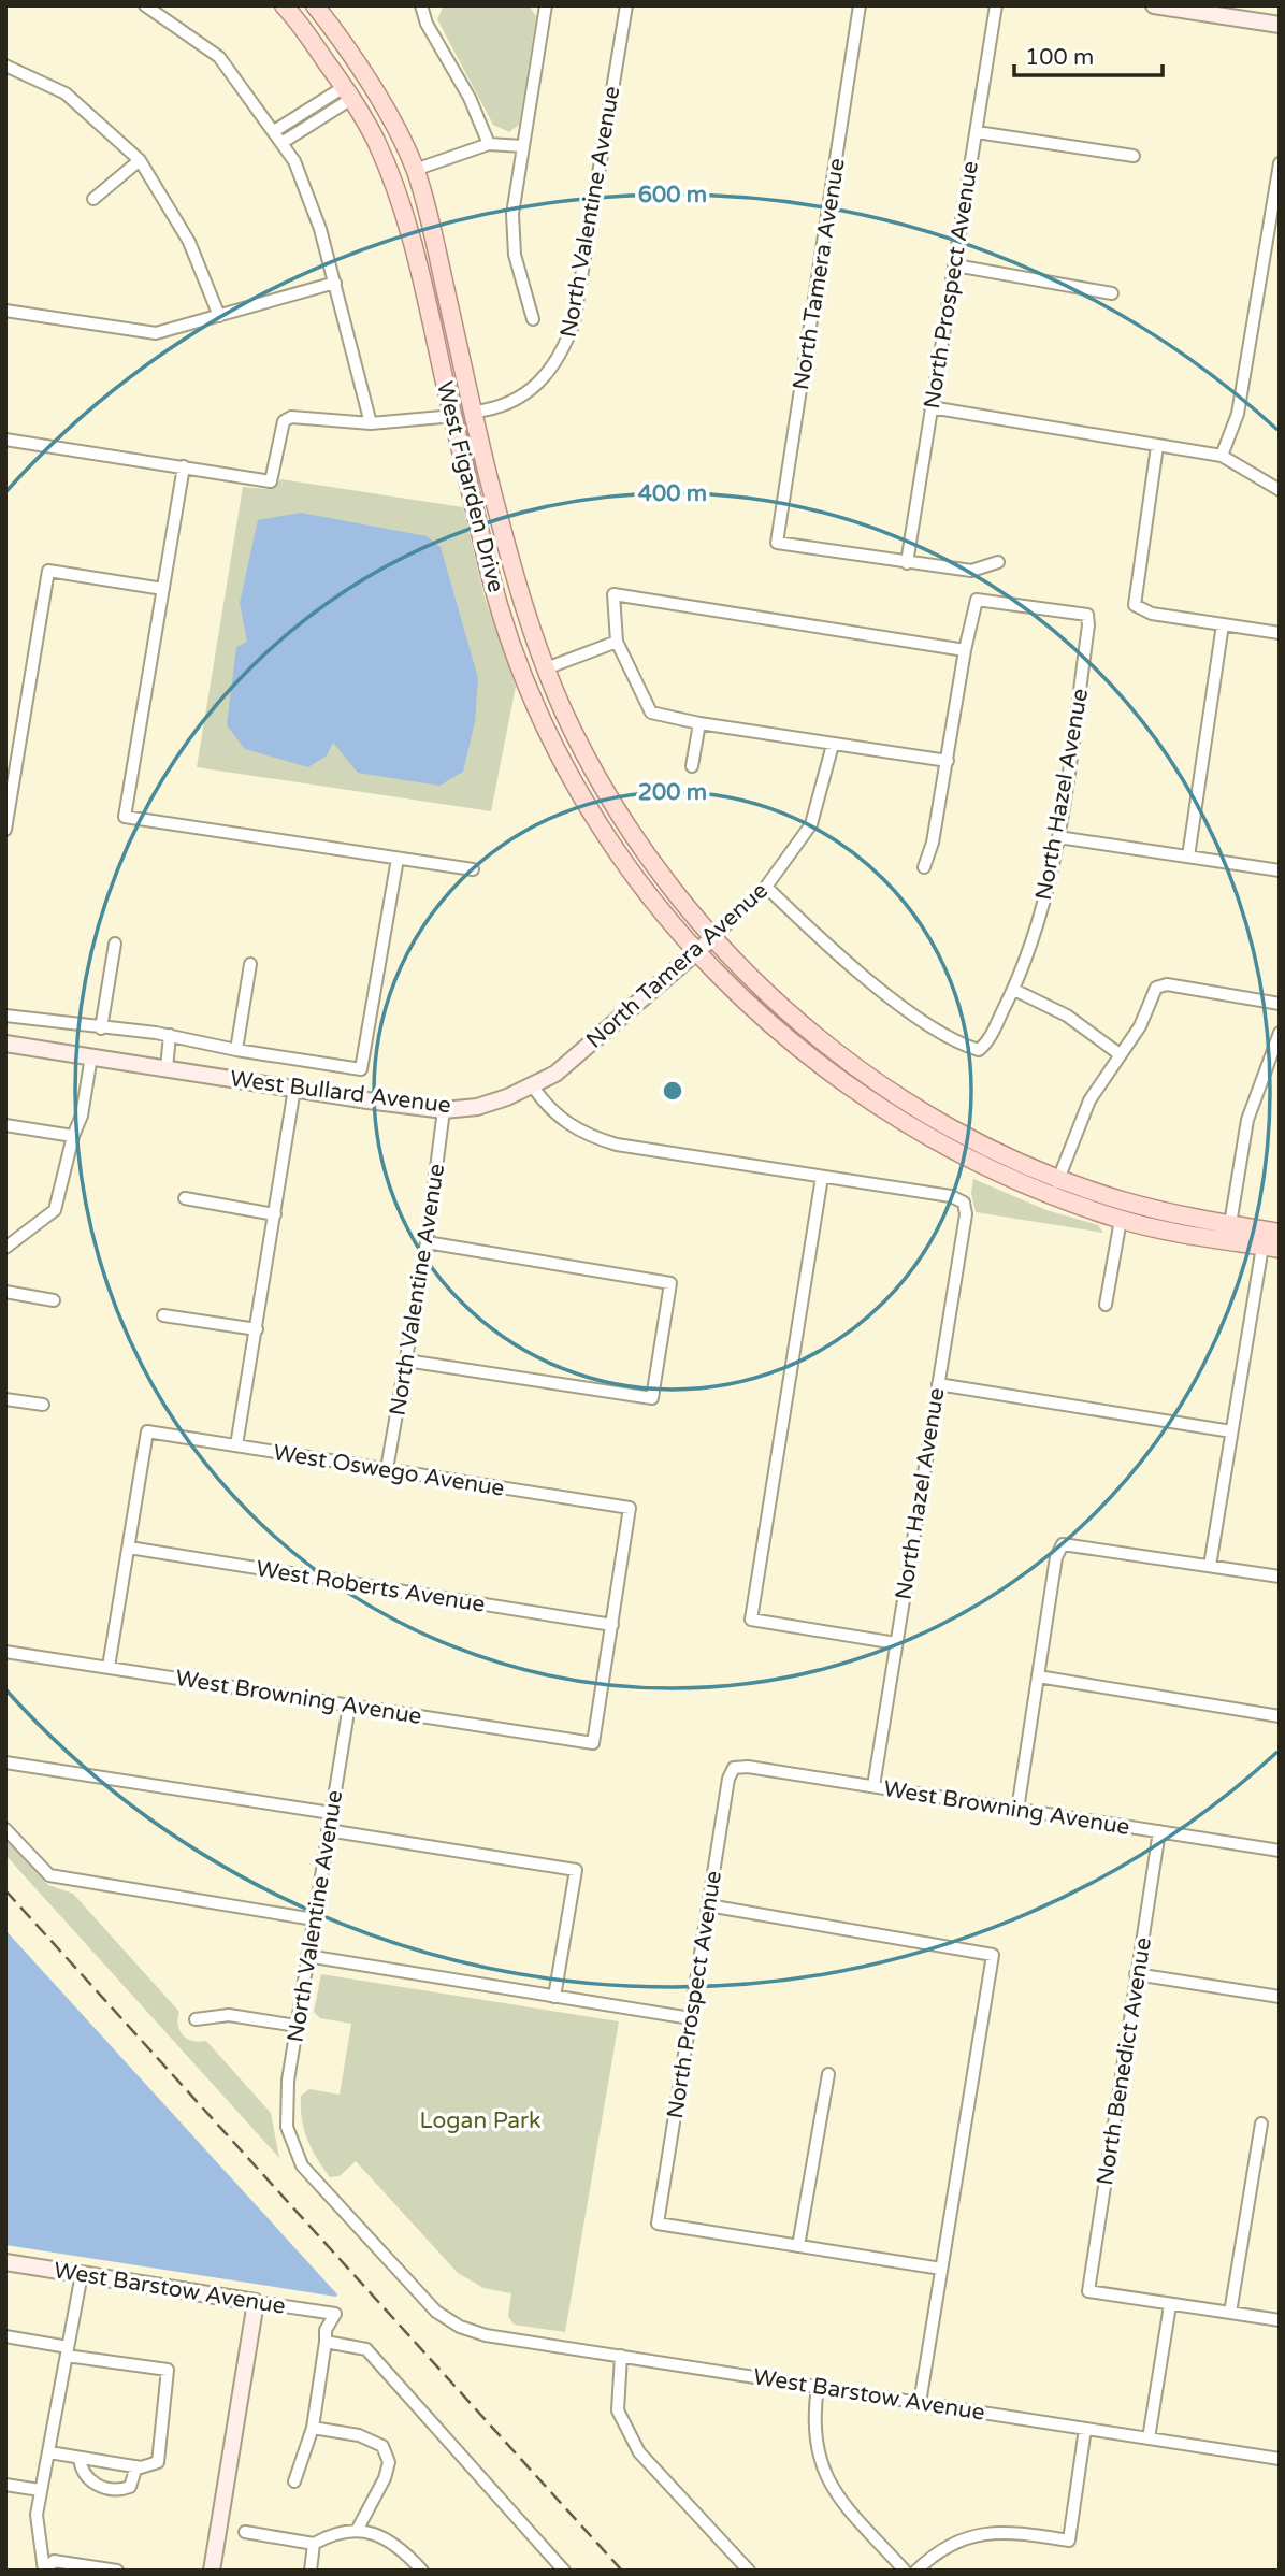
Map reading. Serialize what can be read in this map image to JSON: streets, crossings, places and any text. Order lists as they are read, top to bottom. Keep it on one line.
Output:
{"streets":{"main road":["West Figarden Drive"],"street":["North Valentine Avenue","North Tamera Avenue","North Prospect Avenue","North Hazel Avenue","West Bullard Avenue","West Oswego Avenue","West Roberts Avenue","West Browning Avenue","North Benedict Avenue","West Barstow Avenue"]},"crossings":[["North Valentine Avenue","West Figarden Drive"],["North Valentine Avenue","West Bullard Avenue"],["North Valentine Avenue","West Oswego Avenue"],["North Valentine Avenue","West Browning Avenue"],["North Valentine Avenue","West Barstow Avenue"],["North Tamera Avenue","North Prospect Avenue"],["North Tamera Avenue","West Figarden Drive"],["North Tamera Avenue","North Hazel Avenue"],["North Tamera Avenue","West Bullard Avenue"],["North Prospect Avenue","West Browning Avenue"],["North Hazel Avenue","West Browning Avenue"],["West Oswego Avenue","West Roberts Avenue"],["West Oswego Avenue","West Browning Avenue"],["West Roberts Avenue","West Browning Avenue"],["West Browning Avenue","North Benedict Avenue"]],"parks":["Logan Park"],"scale_bar":"100 m","rings":["600 m","400 m","200 m"]}
